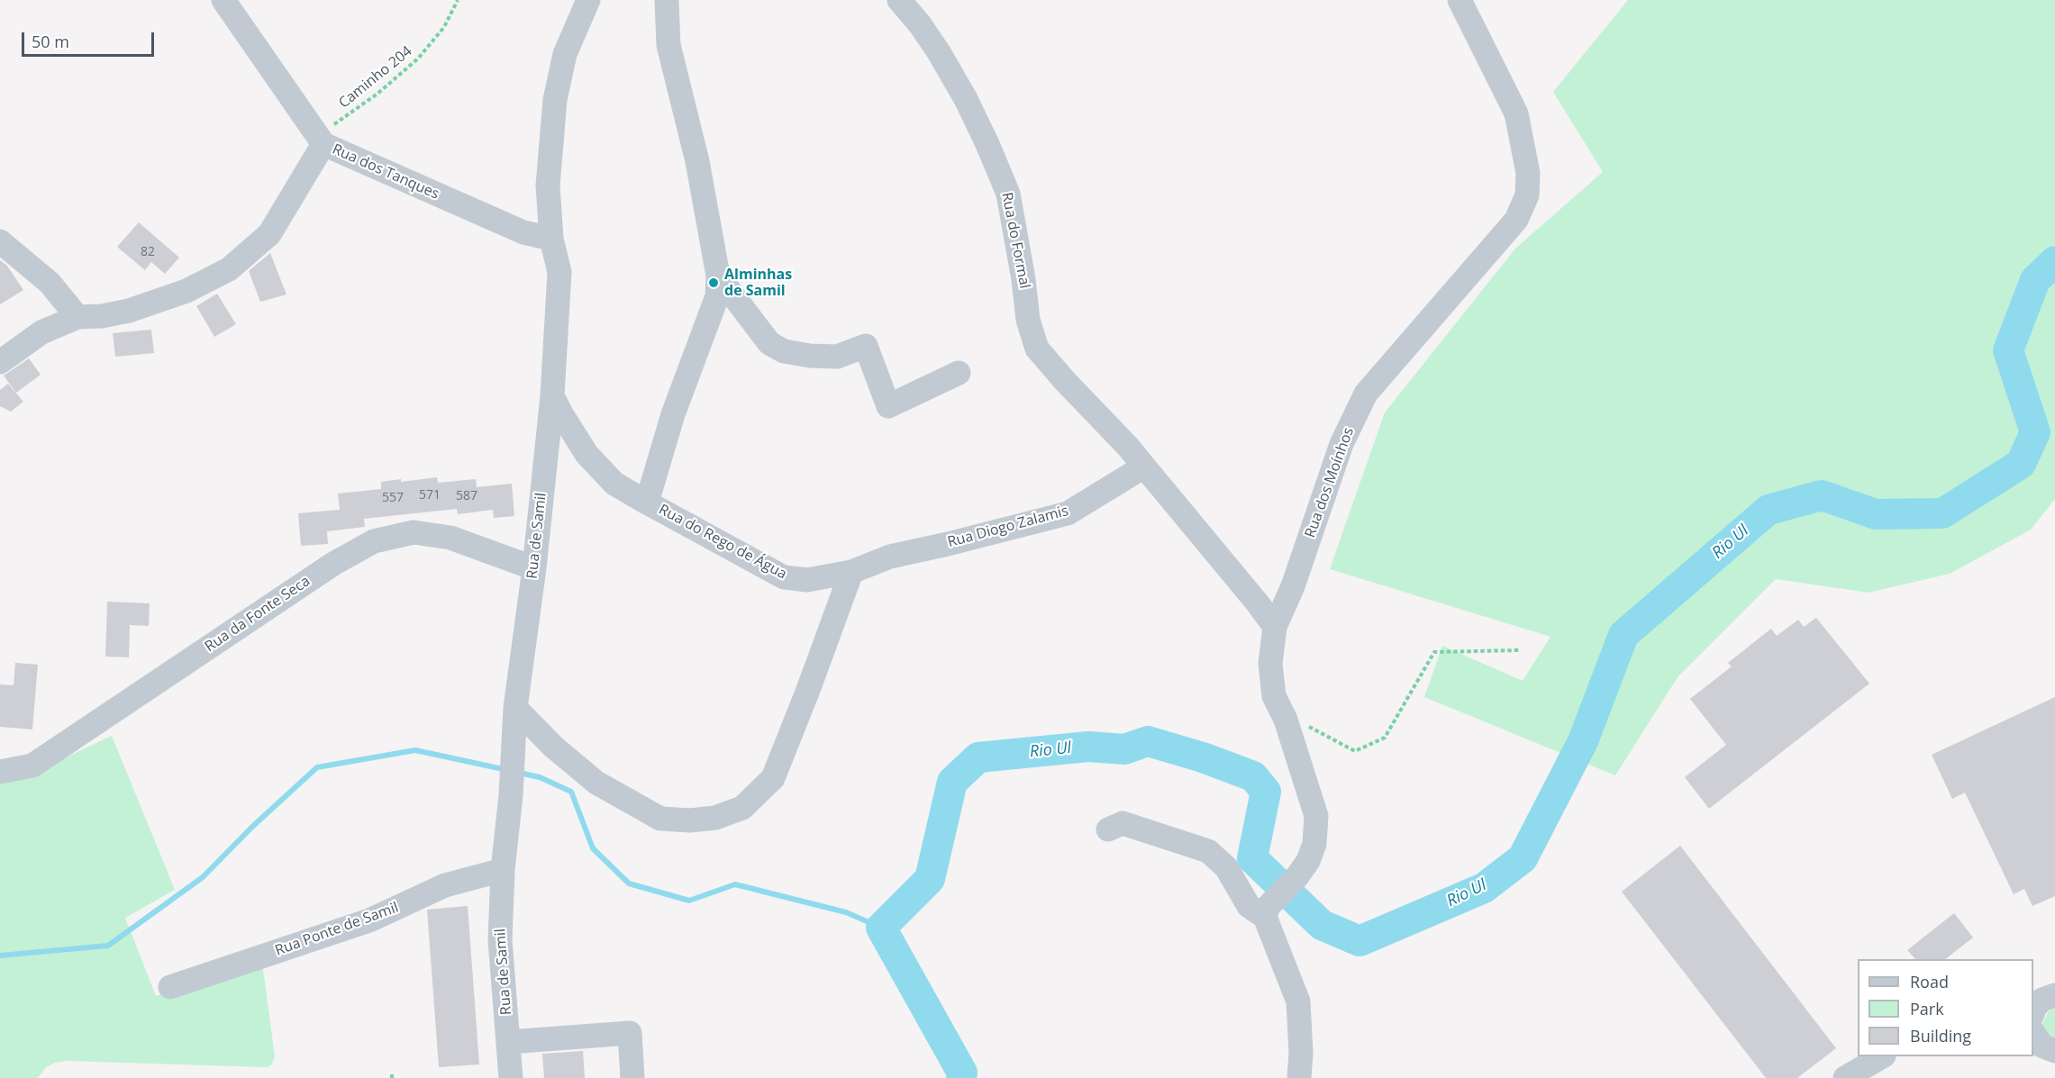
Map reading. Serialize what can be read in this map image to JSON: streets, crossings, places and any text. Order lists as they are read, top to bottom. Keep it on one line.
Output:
{"streets":{"street":["Rua dos Tanques","Rua do Formal","Rua dos Moínhos","Rua Diogo Zalamis","Rua de Samil","Rua do Rego de Água","Rua da Fonte Seca","Rua Ponte de Samil"],"path":["Caminho 204"]},"crossings":[["Caminho 204","Rua dos Tanques"],["Rua dos Tanques","Rua de Samil"],["Rua do Formal","Rua Diogo Zalamis"],["Rua Diogo Zalamis","Rua do Rego de Água"],["Rua de Samil","Rua da Fonte Seca"],["Rua de Samil","Rua Ponte de Samil"]],"water":["Rio Ul"],"places":["Alminhas de Samil"],"house_numbers":["82","571","587","557"],"legend":["Road","Park","Building"],"scale_bar":"50 m"}
